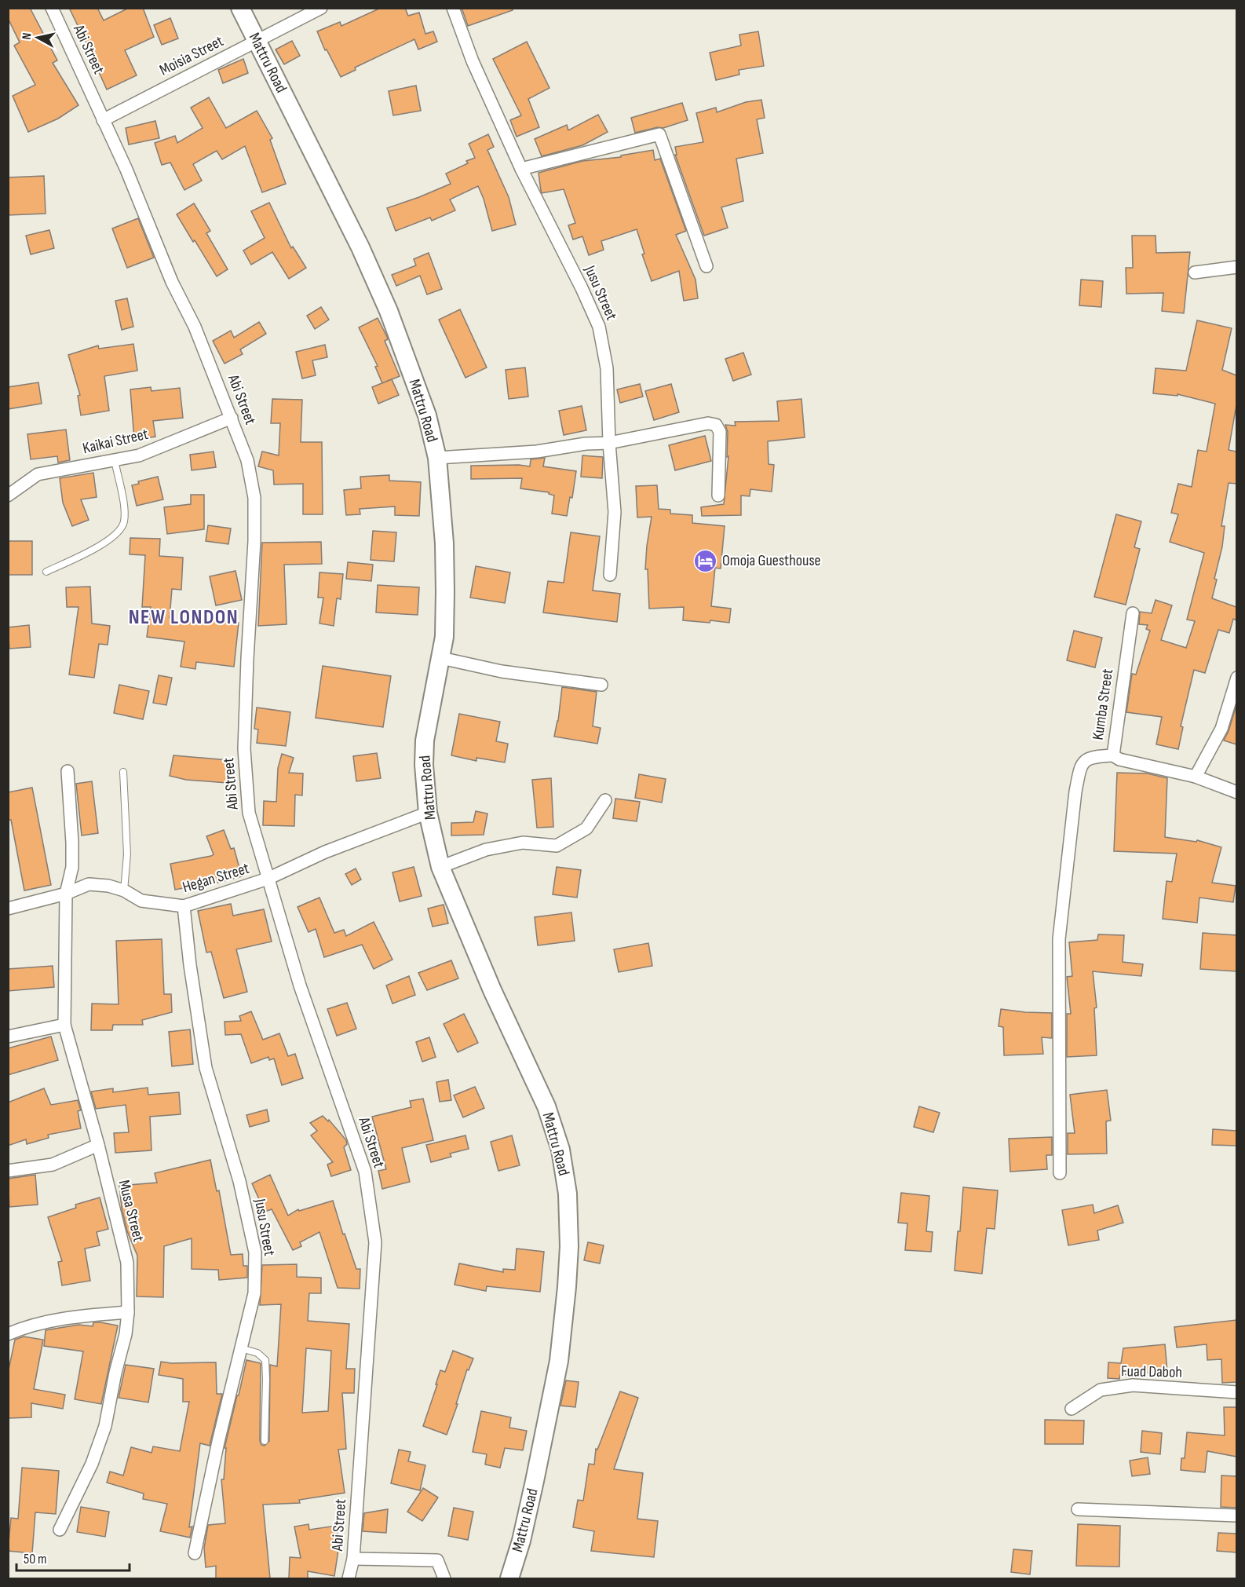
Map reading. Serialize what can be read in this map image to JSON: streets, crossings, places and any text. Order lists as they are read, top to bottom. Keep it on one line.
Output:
{"streets":{"main road":["Mattru Road"],"street":["Abi Street","Moisia Street","Jusu Street","Kaikai Street","Kumba Street","Hegan Street","Musa Street","Fuad Daboh"]},"crossings":[["Abi Street","Moisia Street"],["Abi Street","Kaikai Street"],["Abi Street","Hegan Street"],["Moisia Street","Mattru Road"],["Mattru Road","Hegan Street"],["Jusu Street","Hegan Street"],["Hegan Street","Musa Street"]],"districts":["NEW LONDON"],"places":{"hotel":["Omoja Guesthouse"]},"scale_bar":"50 m","north":"left"}
